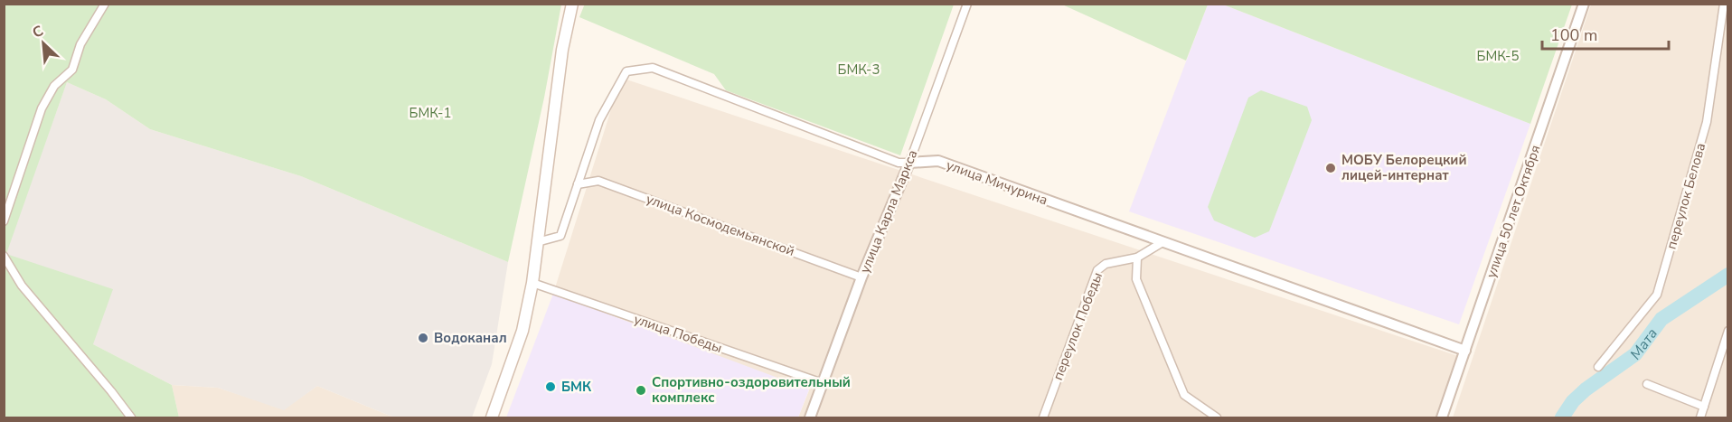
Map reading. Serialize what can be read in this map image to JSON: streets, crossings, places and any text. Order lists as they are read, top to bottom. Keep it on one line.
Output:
{"streets":{"street":["улица Мичурина","переулок Белова","улица Карла Маркса","улица 50 лет Октября","улица Космодемьянской","переулок Победы","улица Победы"]},"crossings":[["улица Мичурина","улица Карла Маркса"],["улица Мичурина","улица 50 лет Октября"],["улица Мичурина","улица Космодемьянской"],["улица Мичурина","переулок Победы"],["улица Карла Маркса","улица Космодемьянской"],["улица Карла Маркса","улица Победы"]],"water":["Мата"],"parks":["БМК-5","БМК-3","БМК-1"],"places":["МОБУ Белорецкий лицей-интернат","Водоканал","БМК","Спортивно-оздоровительный комплекс"],"scale_bar":"100 m","north":"top left"}
